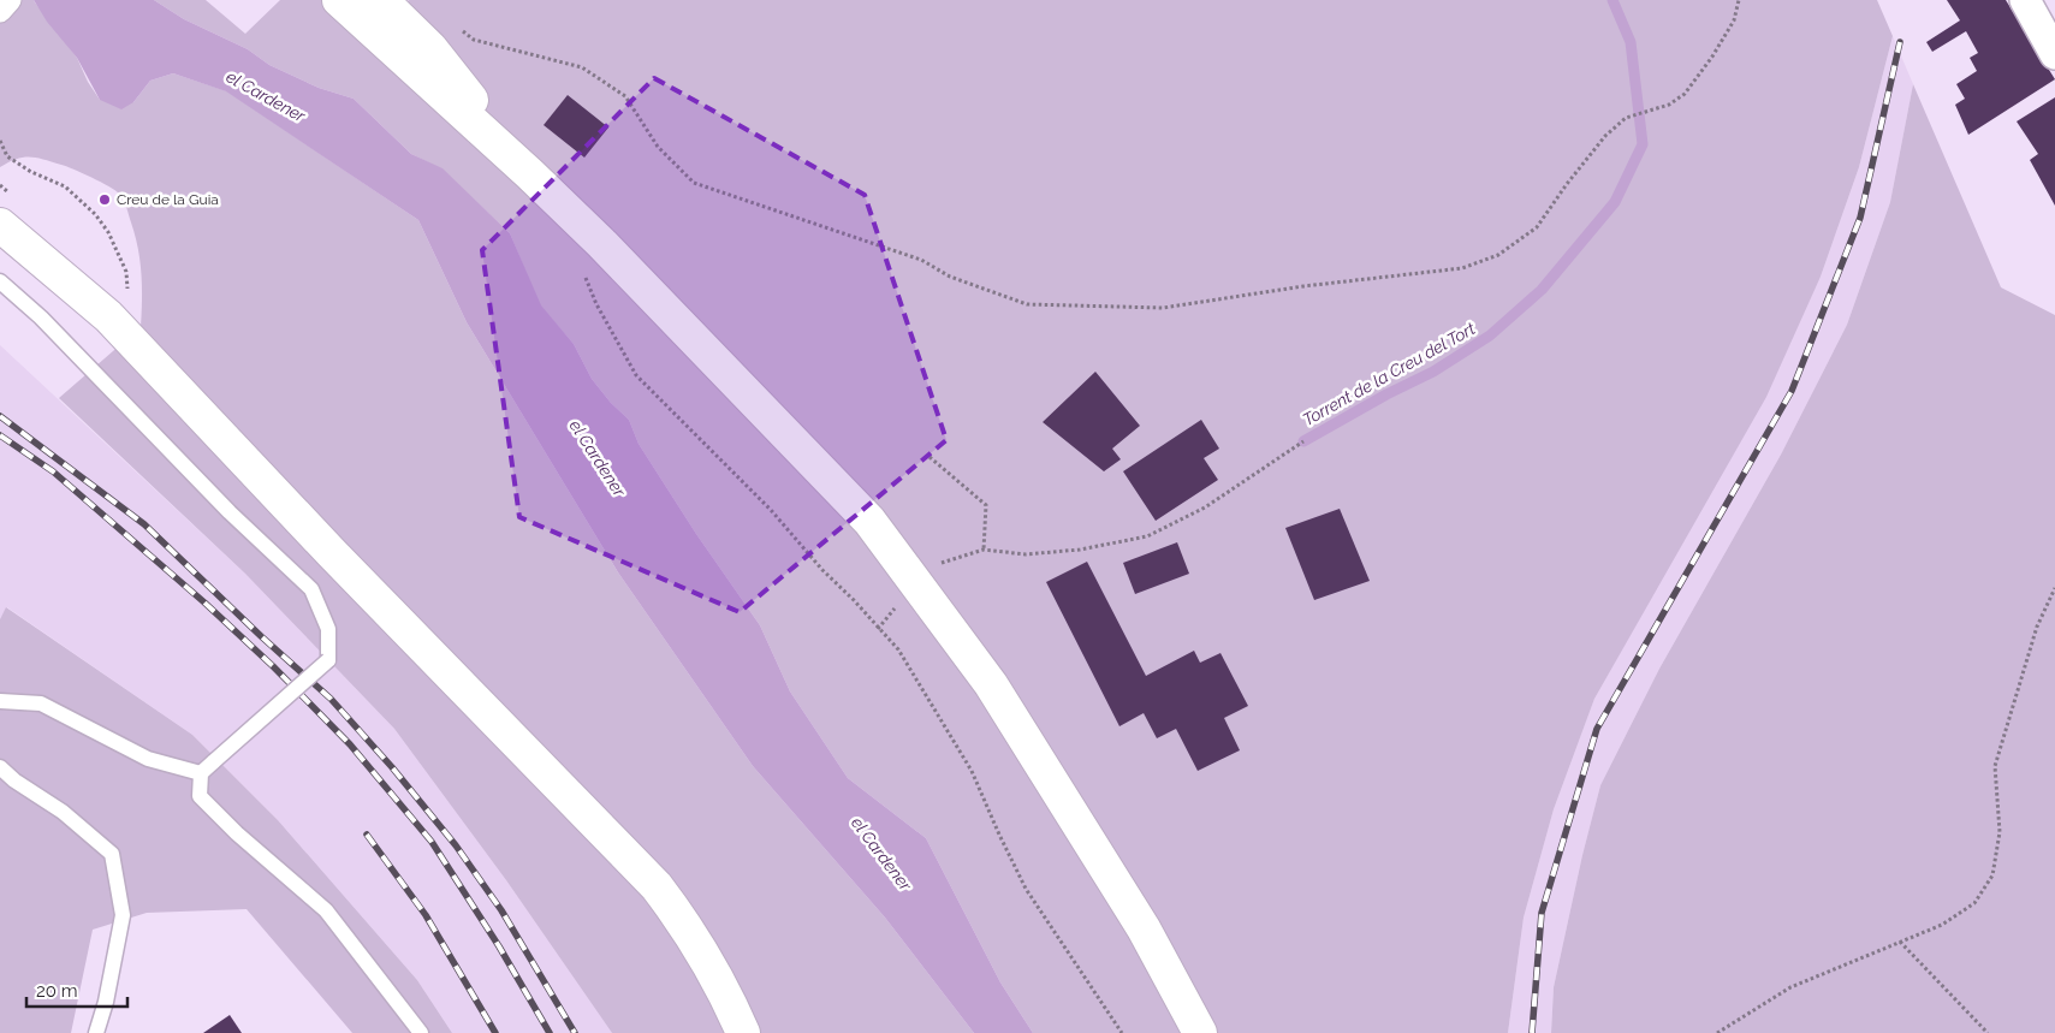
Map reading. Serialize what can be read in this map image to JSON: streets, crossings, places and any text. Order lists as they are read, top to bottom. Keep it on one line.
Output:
{"water":["el Cardener","Torrent de la Creu del Tort"],"places":["Creu de la Guia"],"scale_bar":"20 m"}
